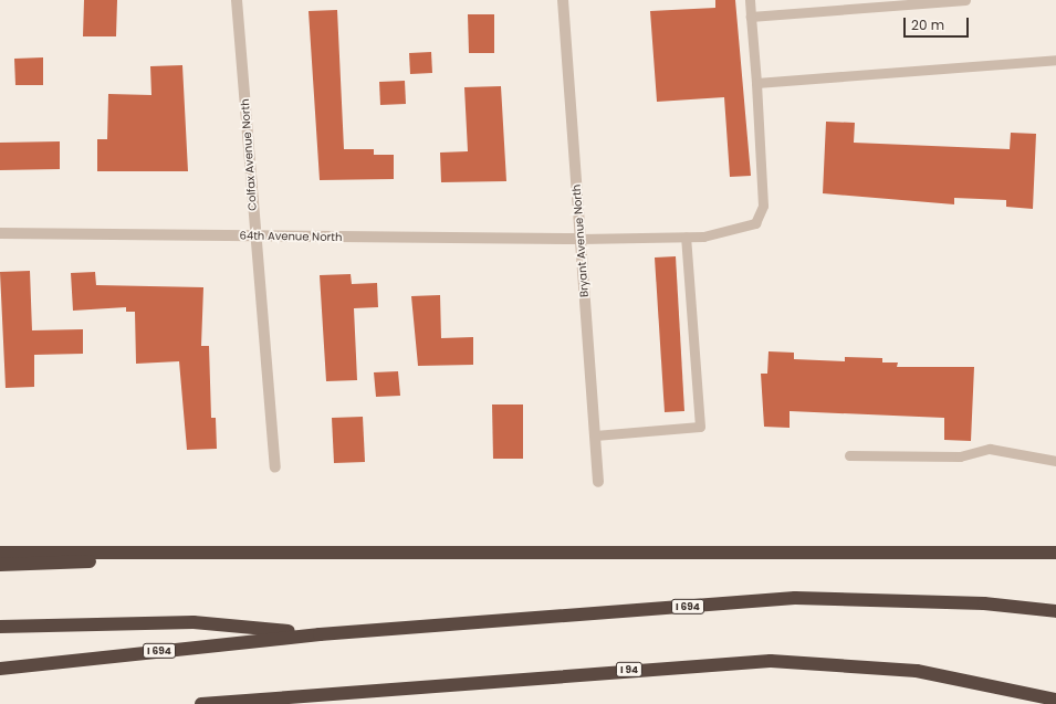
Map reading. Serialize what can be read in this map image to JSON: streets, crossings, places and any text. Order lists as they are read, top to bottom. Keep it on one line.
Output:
{"streets":{"highway":["I 694","I 94"],"street":["Colfax Avenue North","64th Avenue North","Bryant Avenue North"]},"crossings":[["Colfax Avenue North","64th Avenue North"],["64th Avenue North","Bryant Avenue North"]],"scale_bar":"20 m"}
